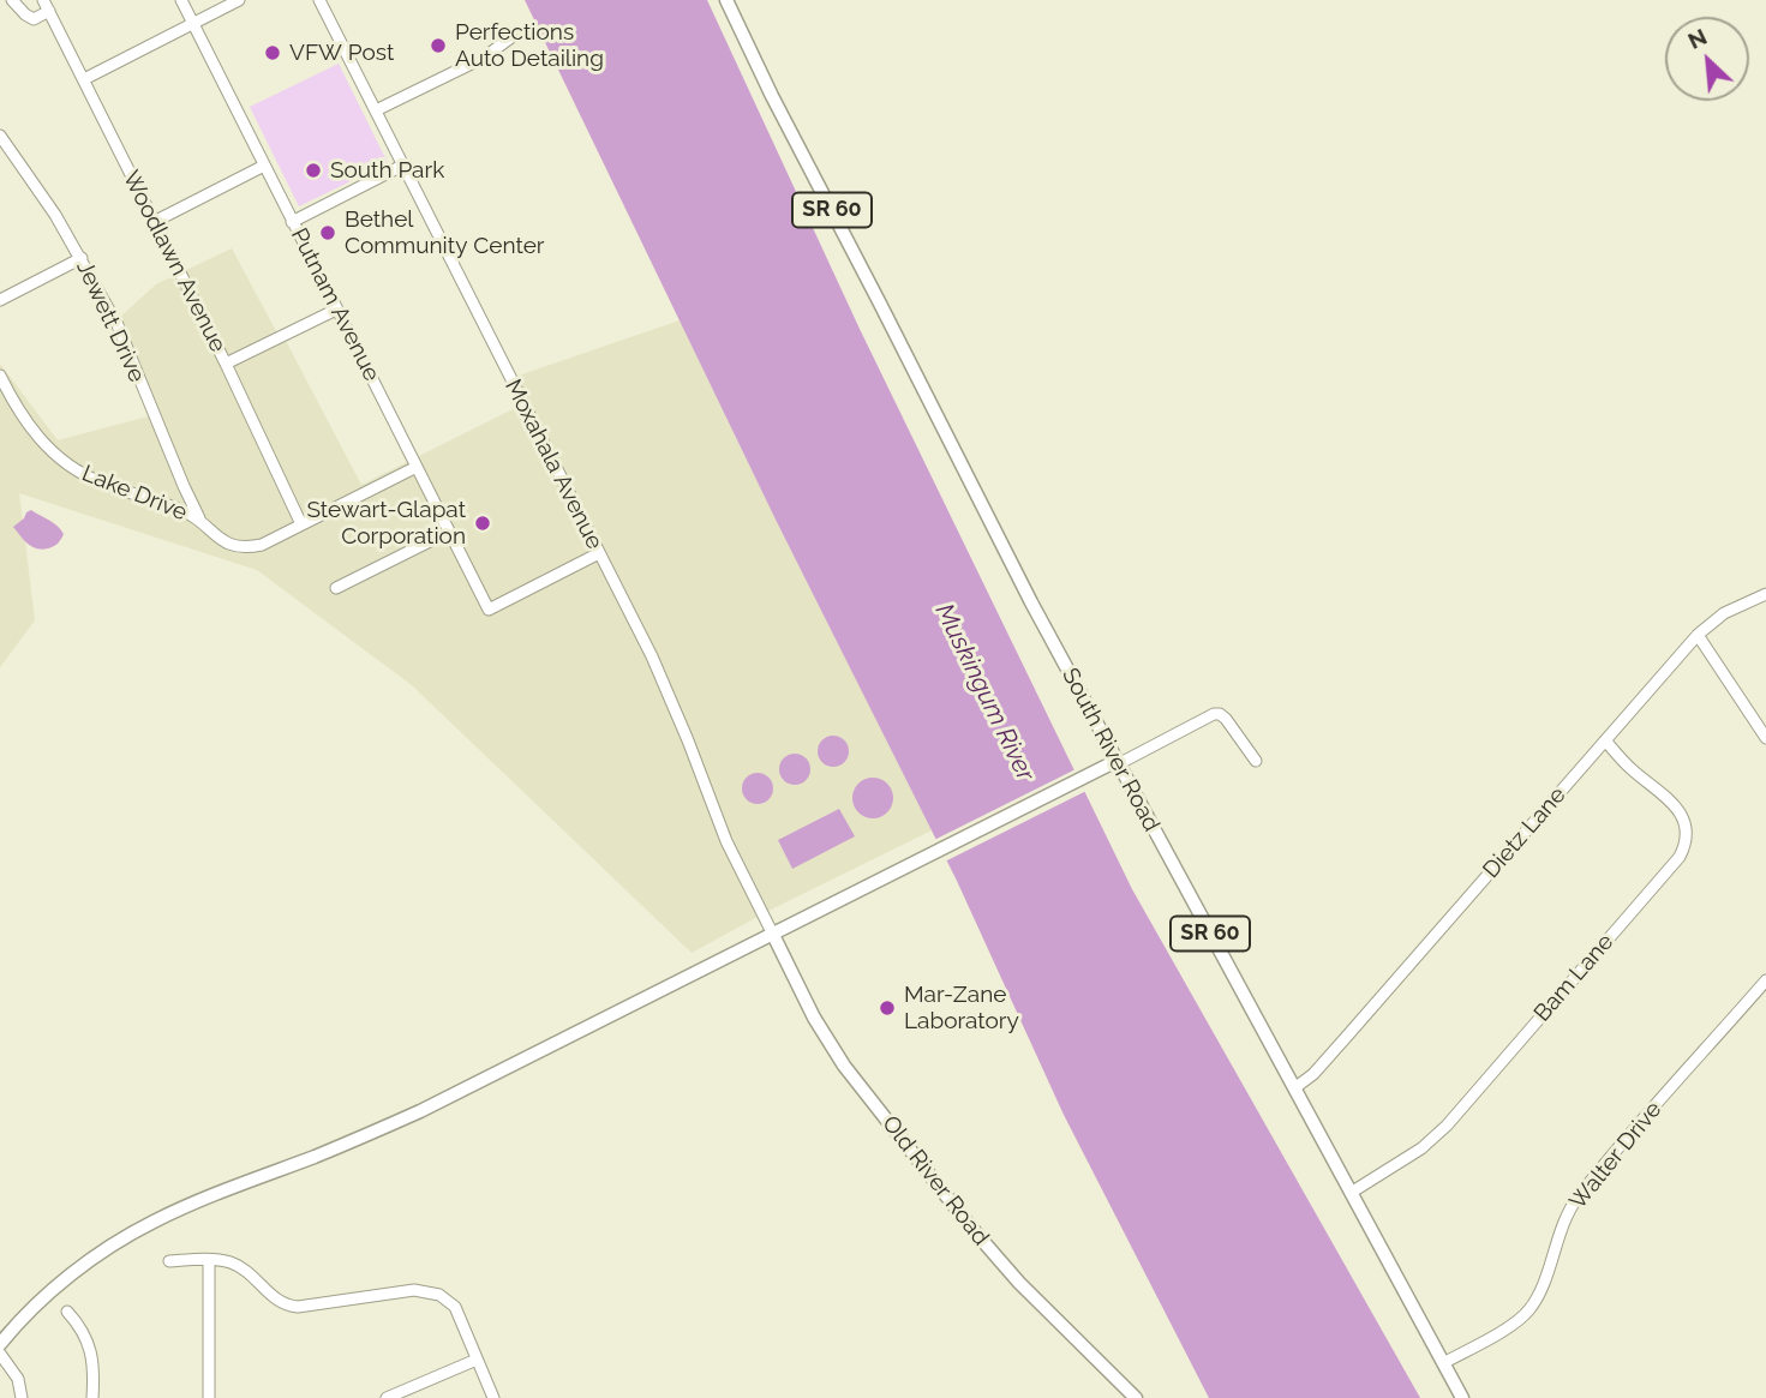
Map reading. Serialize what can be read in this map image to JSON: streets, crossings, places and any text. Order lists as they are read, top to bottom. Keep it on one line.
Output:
{"streets":{"main road":["SR 60","South River Road","Old River Road"],"street":["Woodlawn Avenue","Putnam Avenue","Jewett Drive","Moxahala Avenue","Lake Drive","Dietz Lane","Bam Lane","Walter Drive"]},"crossings":[["Woodlawn Avenue","Lake Drive"],["Putnam Avenue","Moxahala Avenue"],["Putnam Avenue","Lake Drive"],["Jewett Drive","Lake Drive"],["Moxahala Avenue","Old River Road"],["South River Road","Dietz Lane"],["South River Road","Bam Lane"],["South River Road","Walter Drive"],["Dietz Lane","Bam Lane"]],"water":["Muskingum River"],"places":["Perfections Auto Detailing","VFW Post","South Park","Bethel Community Center","Stewart-Glapat Corporation","Mar-Zane Laboratory"],"north":"top left"}
